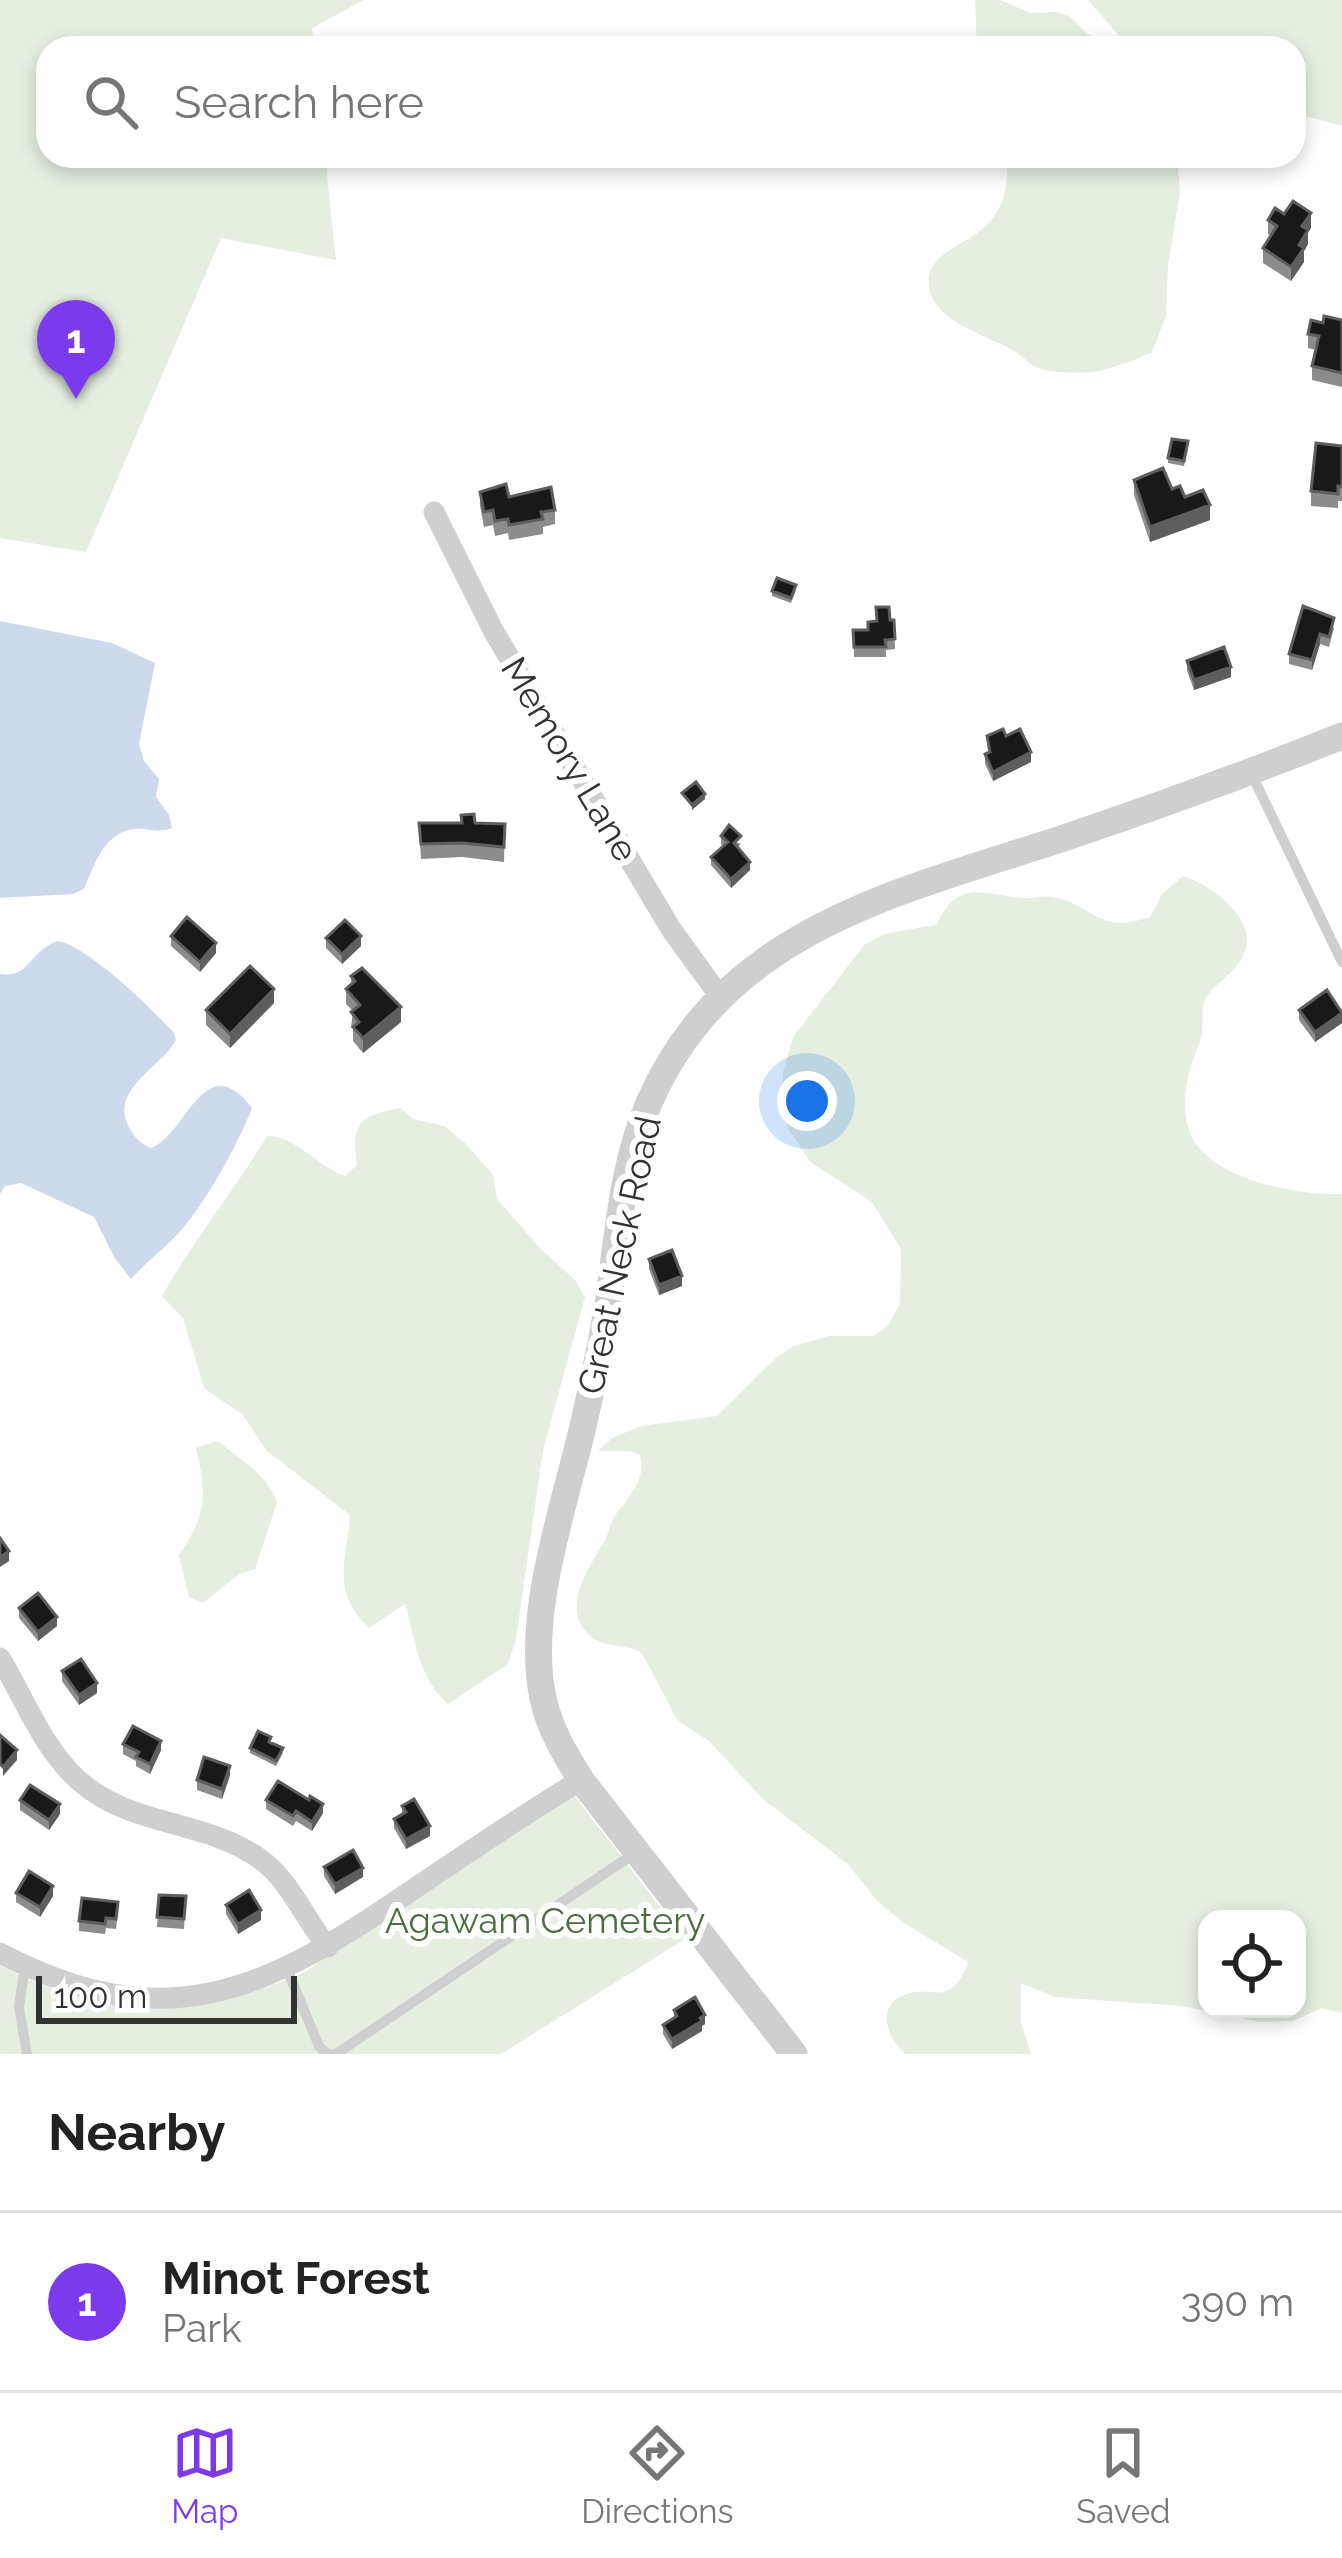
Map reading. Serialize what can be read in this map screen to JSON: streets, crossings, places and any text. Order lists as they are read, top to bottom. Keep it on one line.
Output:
{"streets":{"street":["Memory Lane","Great Neck Road"]},"crossings":[["Memory Lane","Great Neck Road"]],"parks":["Agawam Cemetery"],"scale_bar":"100 m","page":{"search":"Search here","pins":"1","scale":"100 m","heading":"Nearby","list":[{"mark":"1","name":"Minot Forest","note":"Park","value":"390 m"}],"nav":["Map","Directions","Saved"]}}
